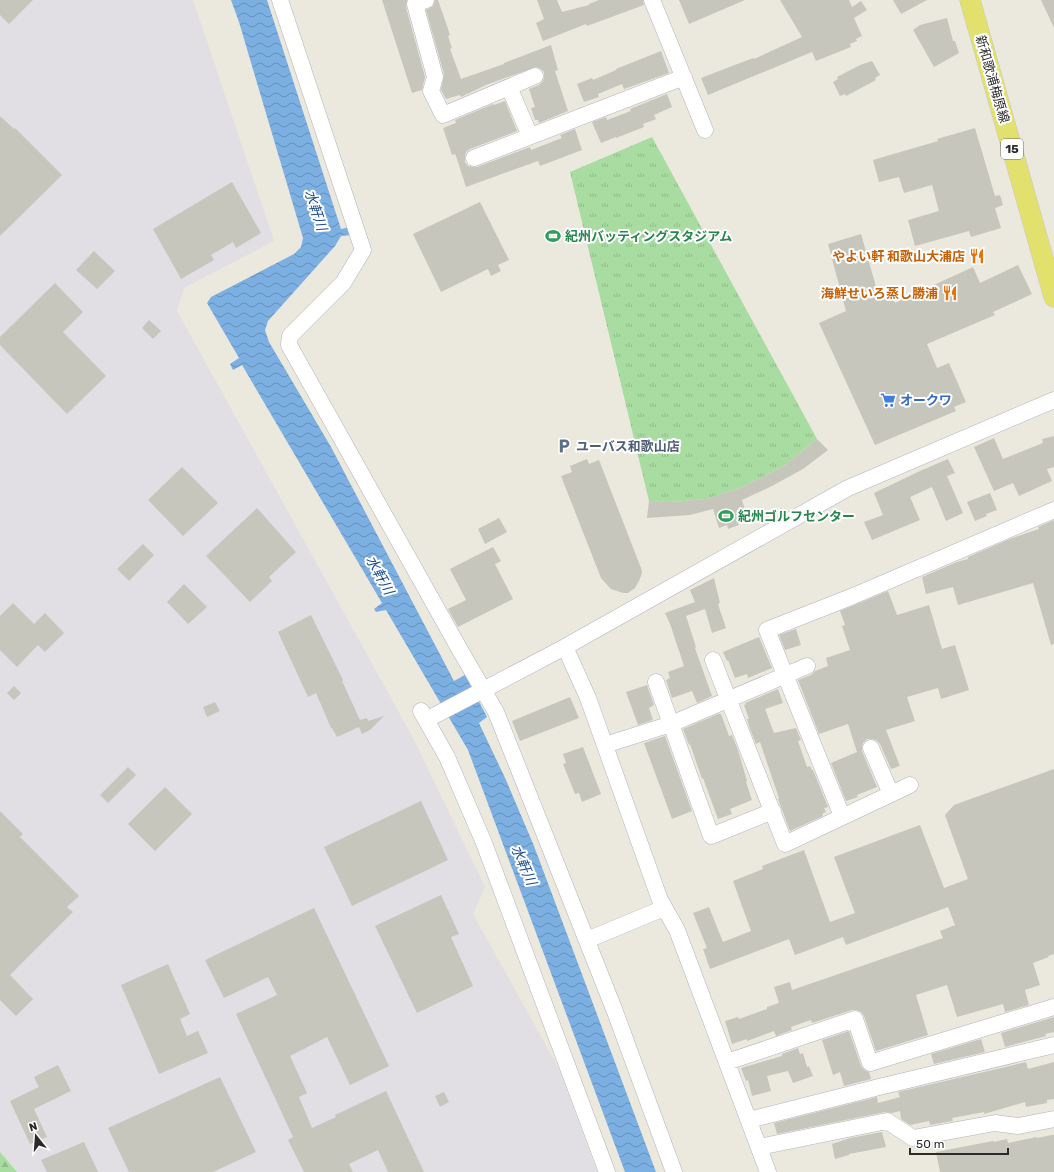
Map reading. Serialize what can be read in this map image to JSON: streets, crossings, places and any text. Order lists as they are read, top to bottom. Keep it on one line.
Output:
{"streets":{"main road":["新和歌浦梅原線","15"]},"water":["水軒川"],"places":{"sports":["紀州バッティングスタジアム","紀州ゴルフセンター"],"restaurant":["やよい軒 和歌山大浦店","海鮮せいろ蒸し勝浦"],"supermarket":["オークワ"],"parking":["ユーバス和歌山店"]},"scale_bar":"50 m","north":"top"}
